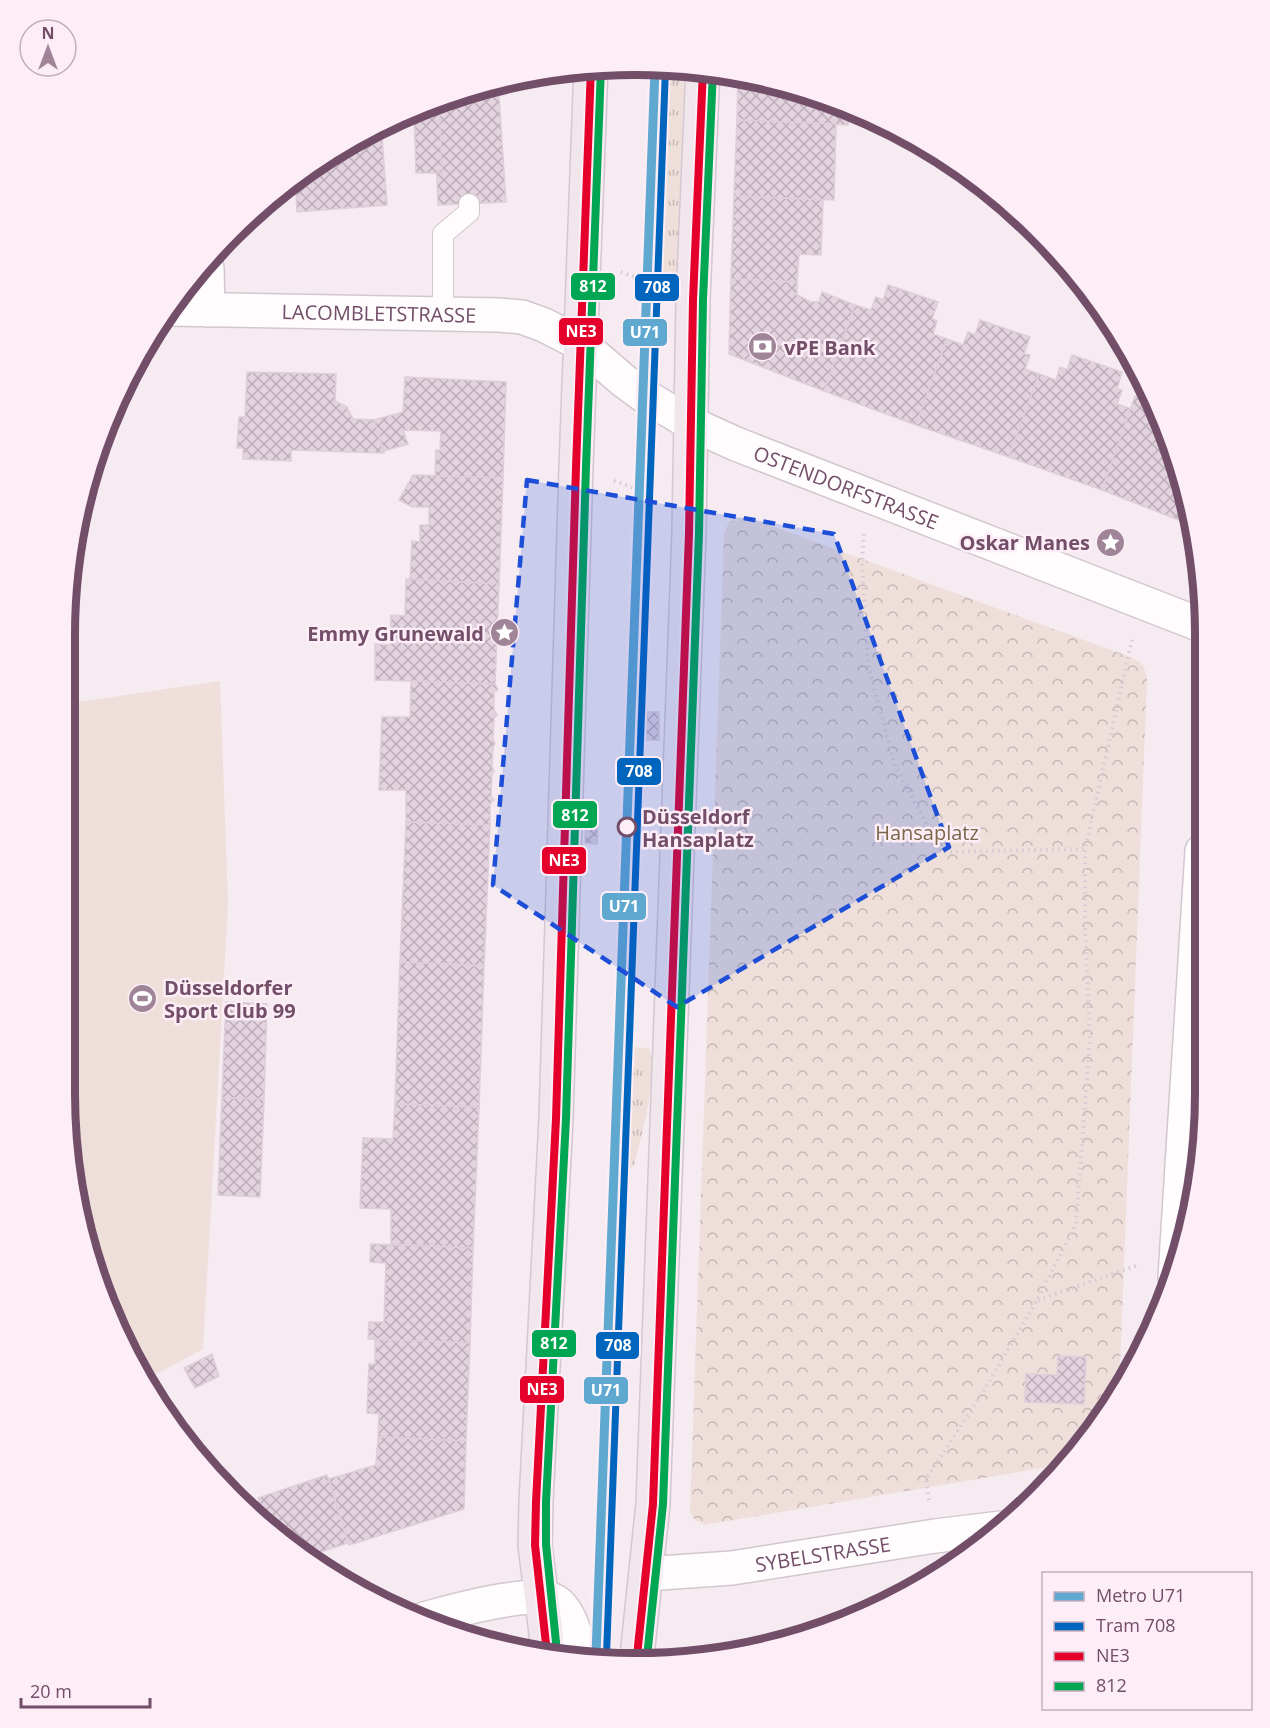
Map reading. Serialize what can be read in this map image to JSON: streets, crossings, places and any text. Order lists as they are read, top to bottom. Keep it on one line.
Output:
{"streets":{"street":["LACOMBLETSTRASSE","OSTENDORFSTRASSE","SYBELSTRASSE"]},"crossings":[["LACOMBLETSTRASSE","OSTENDORFSTRASSE"]],"parks":["Hansaplatz"],"places":{"bank":["vPE Bank"],"place":["Oskar Manes","Emmy Grunewald"],"other":["Düsseldorf Hansaplatz"],"sports":["Düsseldorfer Sport Club 99"]},"lines":["metro line U71","tram line 708","transit line 812","transit line NE3"],"legend":["Metro U71","Tram 708","NE3","812"],"scale_bar":"20 m","north":"top"}
